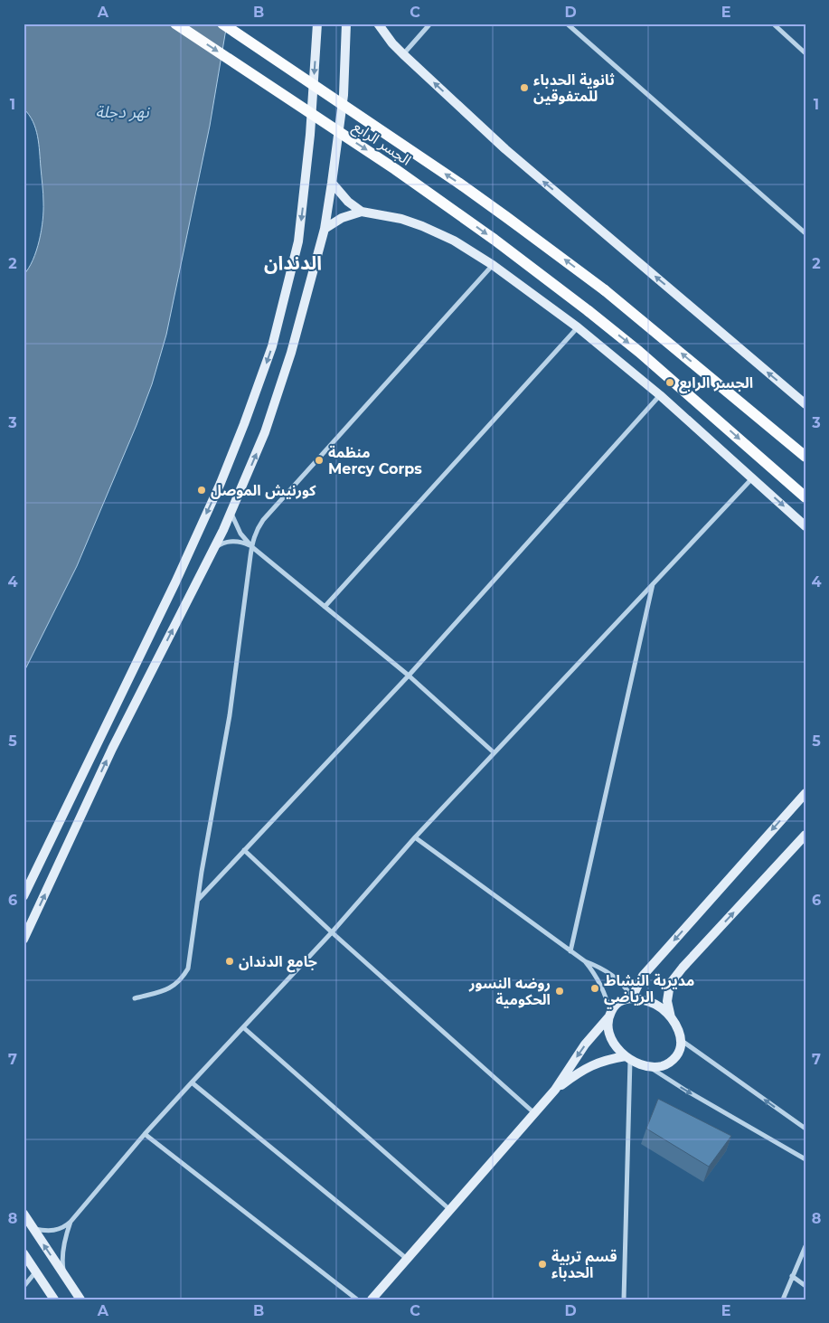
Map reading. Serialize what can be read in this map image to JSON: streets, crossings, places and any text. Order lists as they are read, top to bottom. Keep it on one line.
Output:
{"streets":{"main road":["الجسر الرابع"]},"districts":["الدندان"],"water":["نهر دجلة"],"places":["ثانوية الحدباء للمتفوقين","الجسر الرابع","منظمة Mercy Corps","كورنيش الموصل","جامع الدندان","مديرية النشاط الرياضي","روضه النسور الحكومية","قسم تربية الحدباء"],"grid":{"columns":["A","B","C","D","E"],"rows":["1","2","3","4","5","6","7","8"]}}
